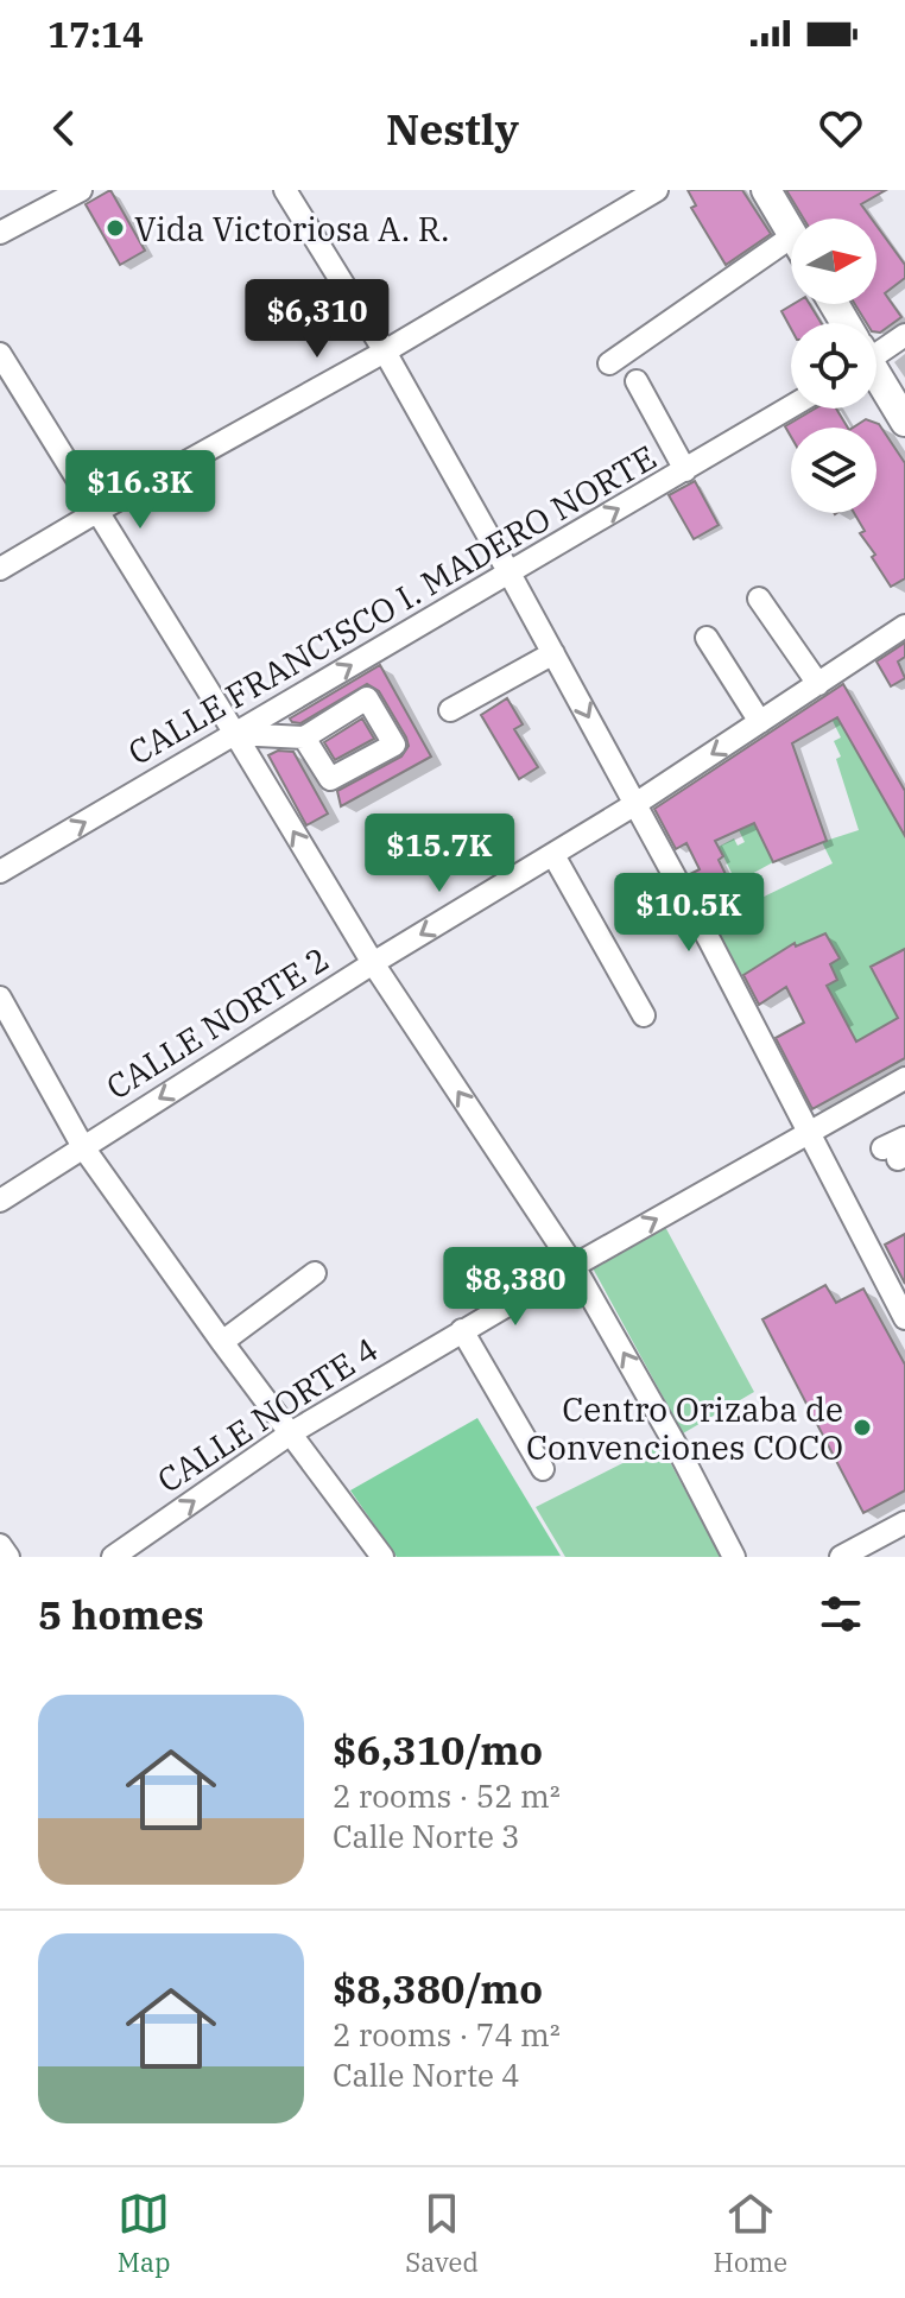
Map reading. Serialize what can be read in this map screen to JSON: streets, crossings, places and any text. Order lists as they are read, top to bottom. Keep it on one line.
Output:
{"streets":{"street":["CALLE FRANCISCO I. MADERO NORTE","CALLE NORTE 2","CALLE NORTE 4"]},"one_way":["CALLE FRANCISCO I. MADERO NORTE","CALLE NORTE 2","CALLE NORTE 4"],"places":["Vida Victoriosa A. R.","Centro Orizaba de Convenciones COCO"],"north":"right","page":{"status":"17:14","header":"Nestly","price":["$6,310","$16.3K","$15.7K","$10.5K","$8,380"],"heading":"5 homes","list":[{"name":"$6,310/mo","note":"2 rooms · 52 m² · Calle Norte 3"},{"name":"$8,380/mo","note":"2 rooms · 74 m² · Calle Norte 4"}],"tabs":["Map","Saved","Home"]}}
